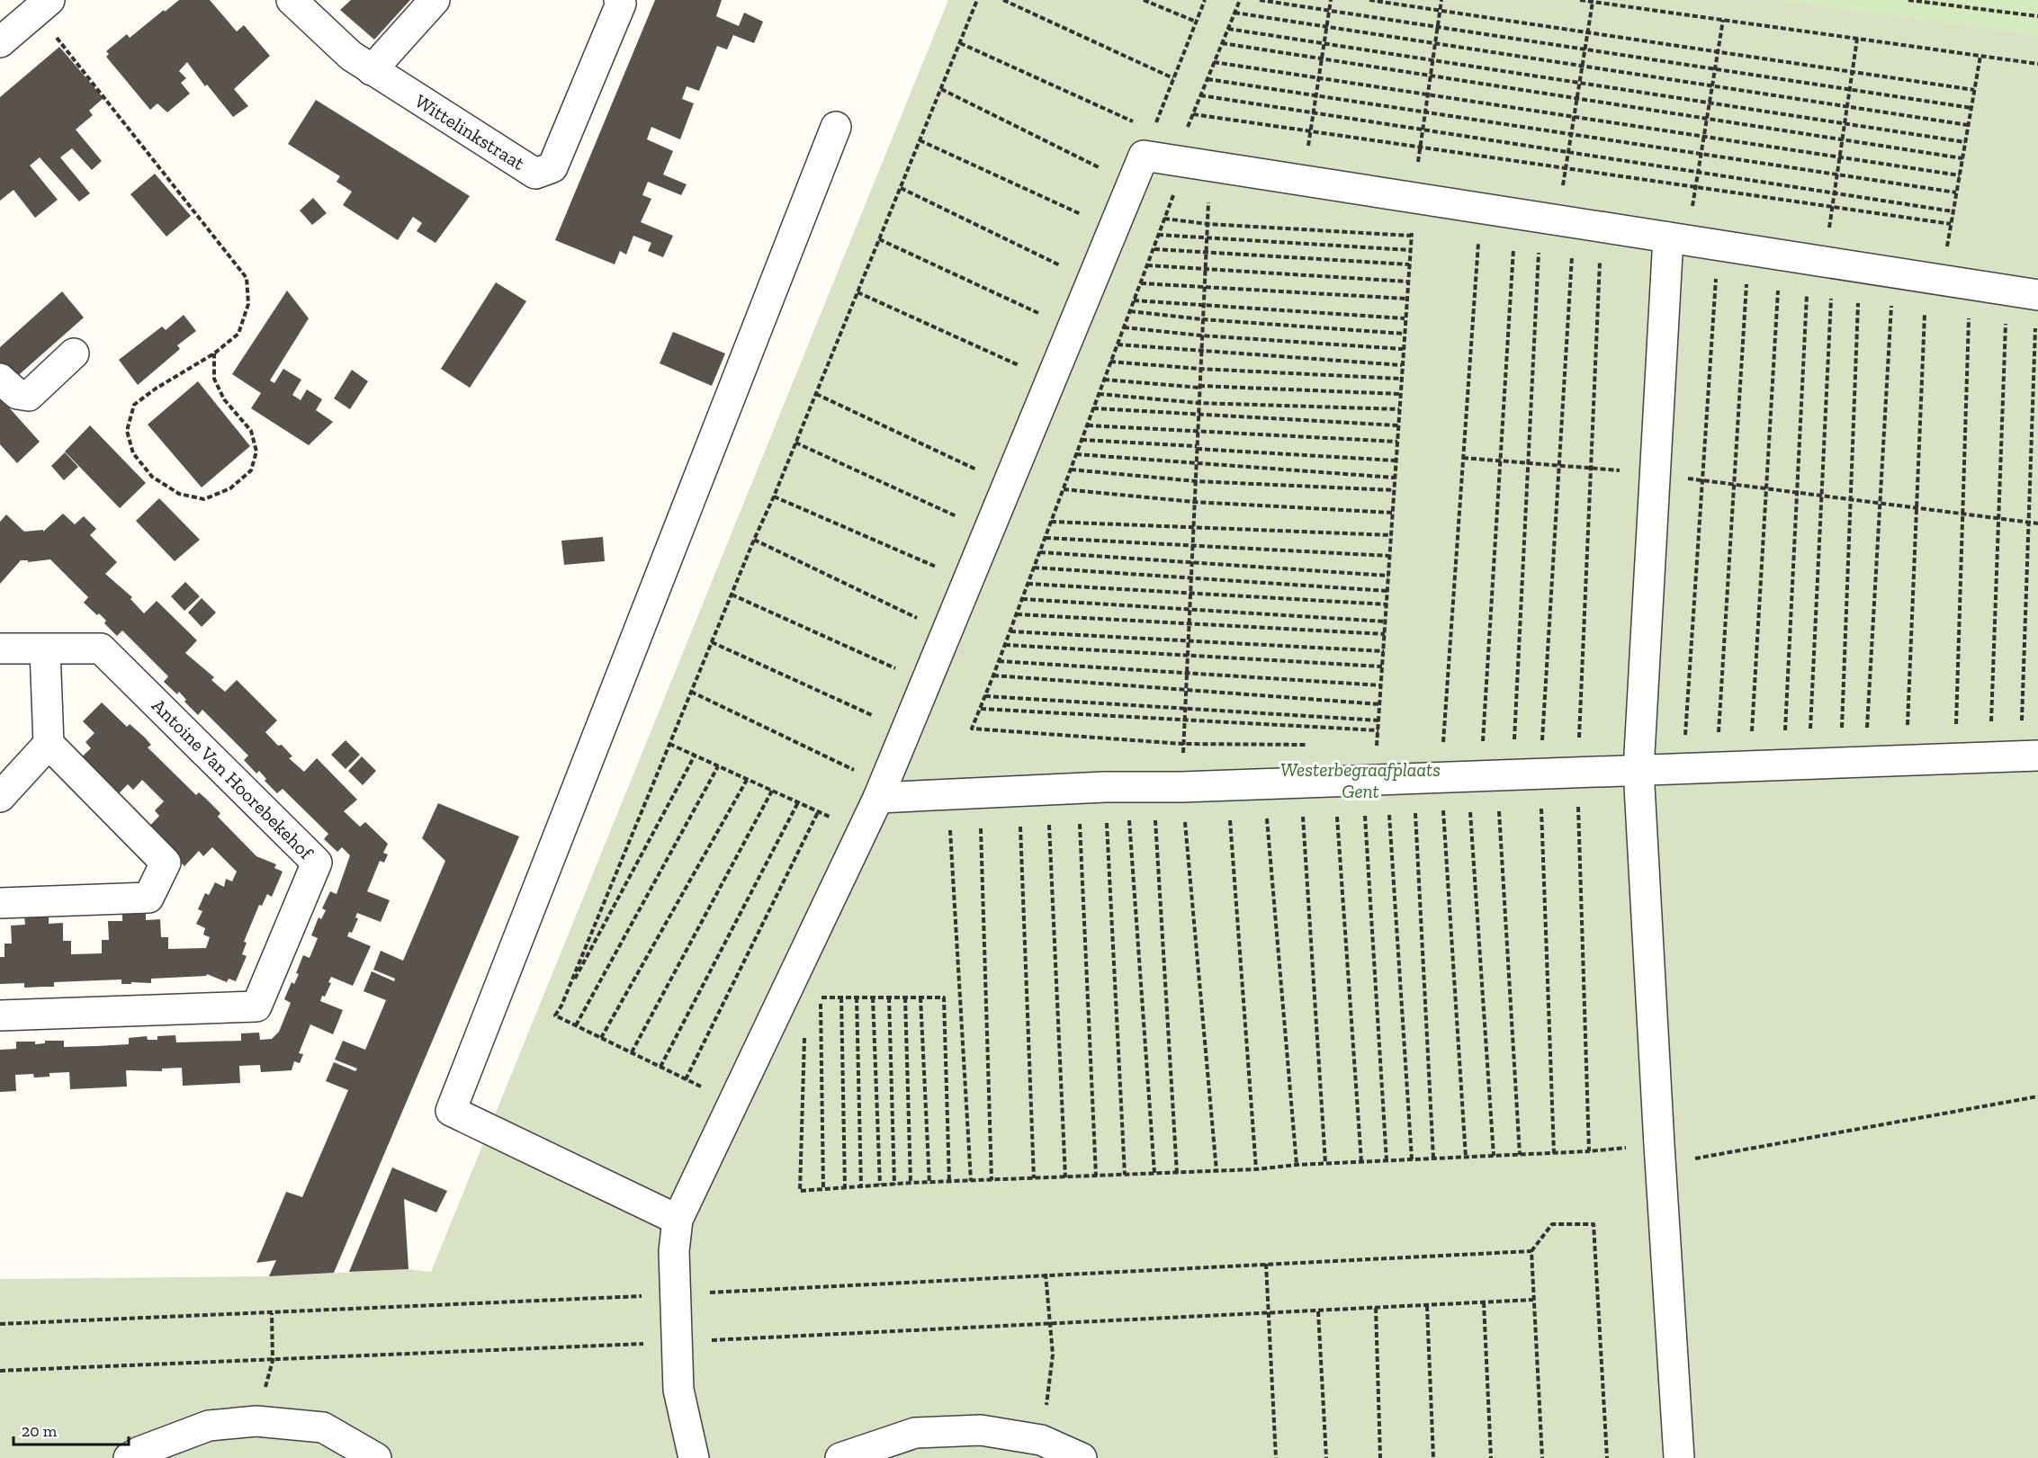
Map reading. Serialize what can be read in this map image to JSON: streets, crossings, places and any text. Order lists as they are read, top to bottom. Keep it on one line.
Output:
{"streets":{"street":["Wittelinkstraat","Antoine Van Hoorebekehof"]},"parks":["Westerbegraafplaats Gent"],"scale_bar":"20 m"}
